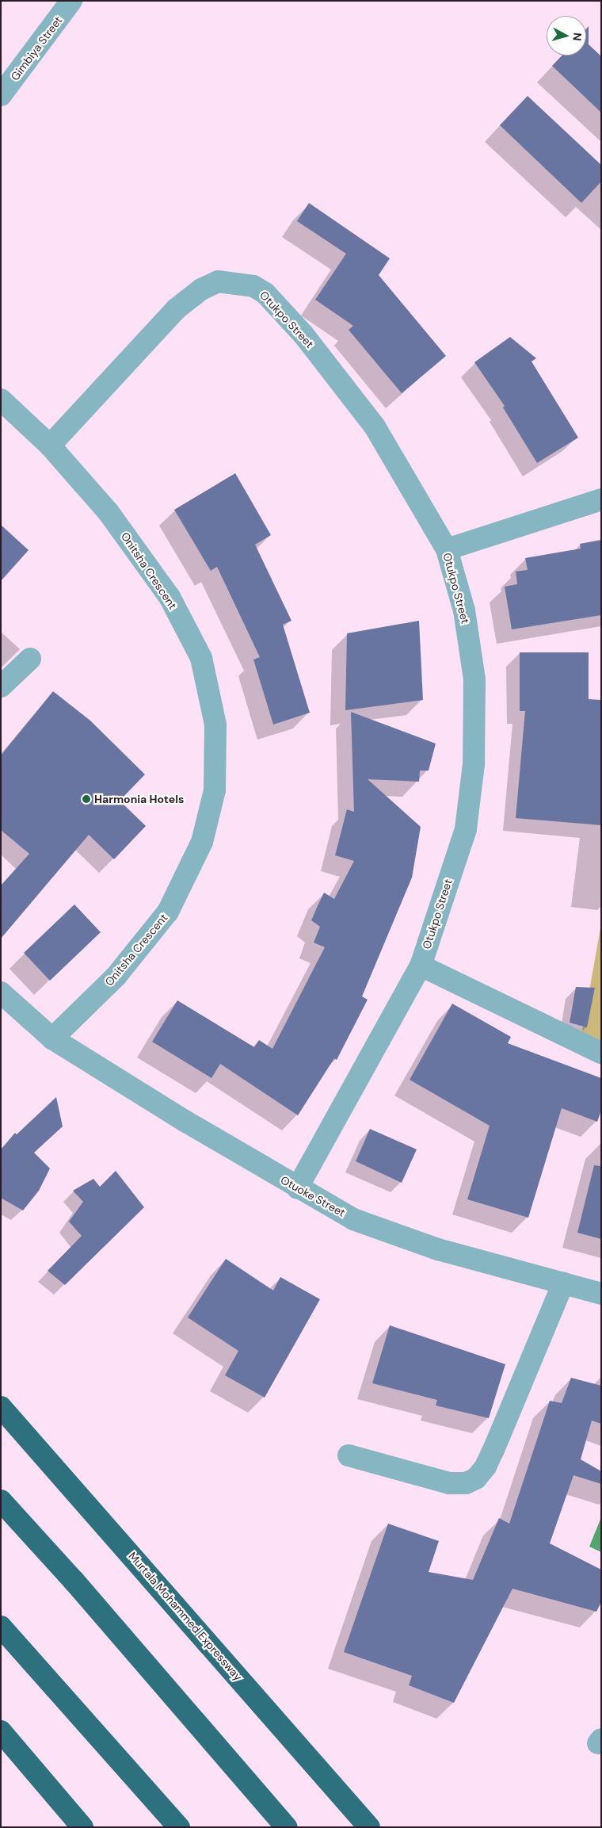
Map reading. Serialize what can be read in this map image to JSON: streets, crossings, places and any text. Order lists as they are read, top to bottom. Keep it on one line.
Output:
{"streets":{"highway":["Murtala Mohammed Expressway"],"street":["Gimbiya Street","Otukpo Street","Onitsha Crescent","Otuoke Street"]},"crossings":[["Otukpo Street","Onitsha Crescent"],["Otukpo Street","Otuoke Street"],["Onitsha Crescent","Otuoke Street"]],"places":["Harmonia Hotels"],"north":"right"}
